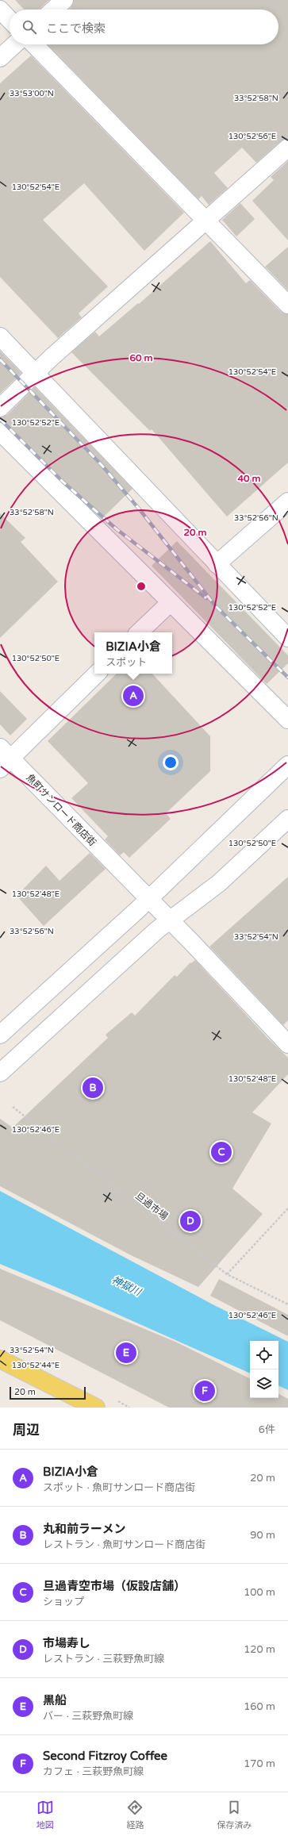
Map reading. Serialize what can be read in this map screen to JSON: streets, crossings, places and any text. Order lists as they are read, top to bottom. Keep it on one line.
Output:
{"streets":{"street":["魚町サンロード商店街"],"path":["旦過市場"]},"water":["神獄川"],"scale_bar":"20 m","page":{"search":"ここで検索","popup":["BIZIA小倉","スポット"],"pins":["A","B","C","D","E","F"],"scale":"20 m","heading":["周辺","6件"],"list":[{"mark":"A","name":"BIZIA小倉","note":"スポット · 魚町サンロード商店街","value":"20 m"},{"mark":"B","name":"丸和前ラーメン","note":"レストラン · 魚町サンロード商店街","value":"90 m"},{"mark":"C","name":"旦過青空市場（仮設店舗）","note":"ショップ","value":"100 m"},{"mark":"D","name":"市場寿し","note":"レストラン · 三萩野魚町線","value":"120 m"},{"mark":"E","name":"黒船","note":"バー · 三萩野魚町線","value":"160 m"},{"mark":"F","name":"Second Fitzroy Coffee","note":"カフェ · 三萩野魚町線","value":"170 m"}],"nav":["地図","経路","保存済み"]},"coordinates":["33°53'00\"N","33°52'58\"N","130°52'56\"E","130°52'54\"E","130°52'52\"E","33°52'56\"N","130°52'50\"E","130°52'48\"E","33°52'54\"N","130°52'46\"E","130°52'44\"E"],"rings":["60 m","40 m","20 m"]}
